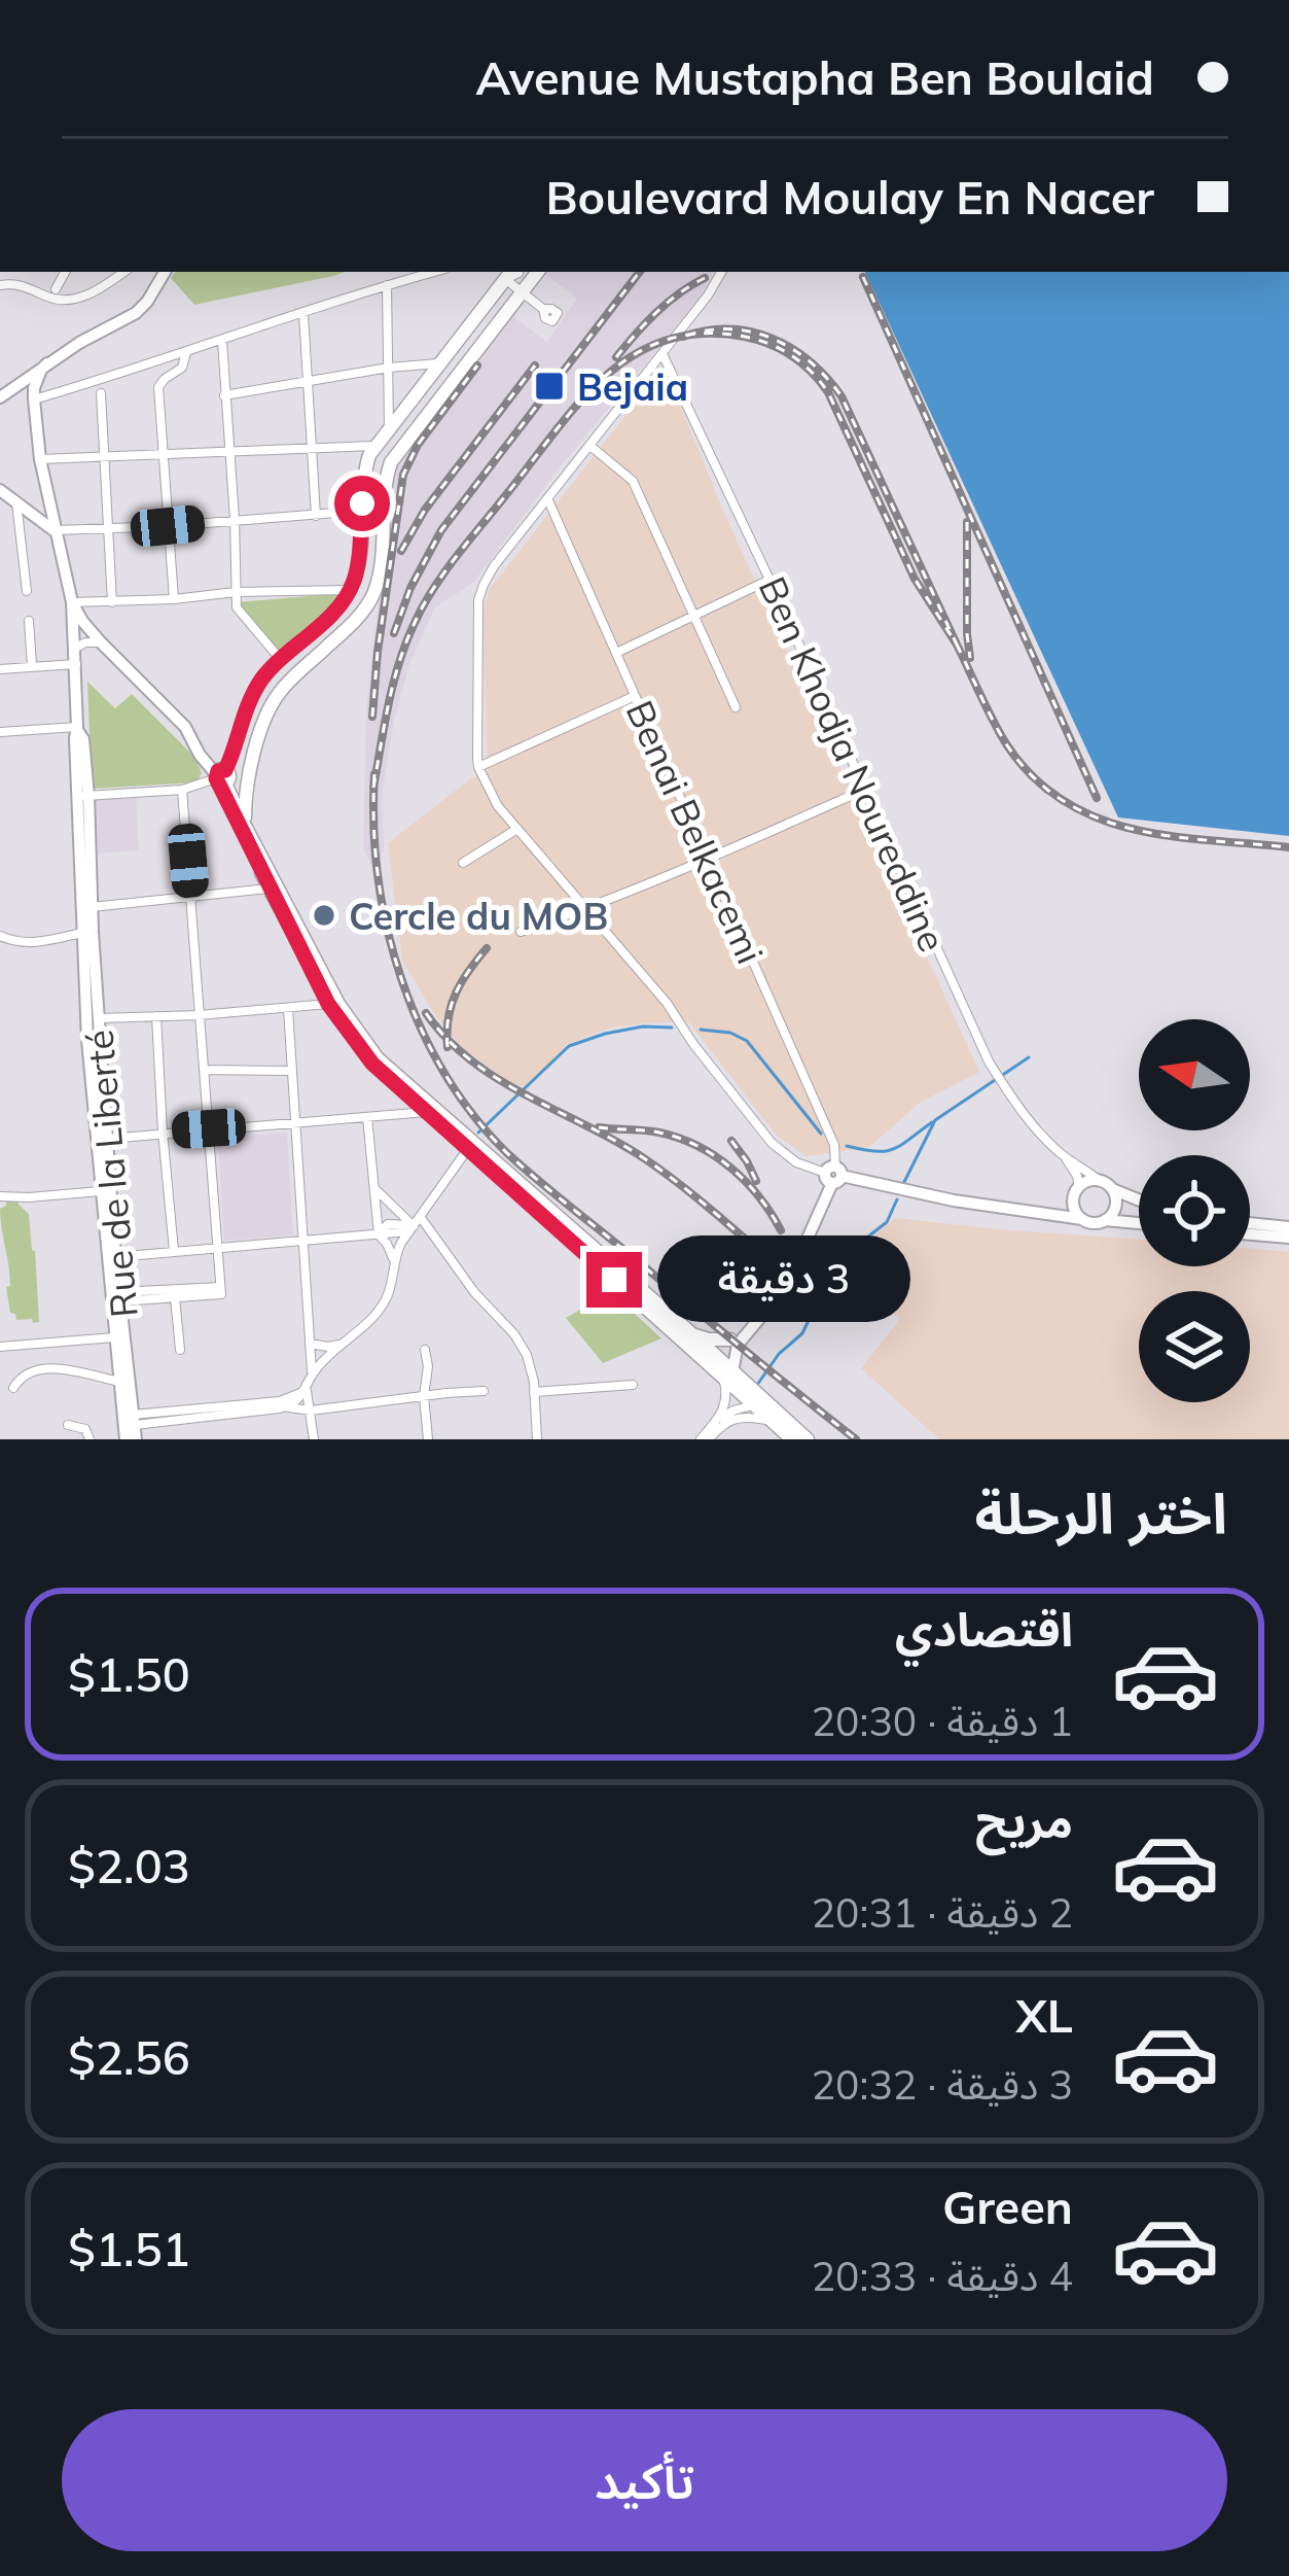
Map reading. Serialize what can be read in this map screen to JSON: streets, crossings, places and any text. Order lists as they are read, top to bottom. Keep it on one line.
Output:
{"streets":{"main road":["Rue de la Liberté"],"street":["Ben Khodja Noureddine","Benai Belkacemi"]},"places":{"transit":["Bejaia"],"other":["Cercle du MOB"]},"north":"left","page":{"banner":["Avenue Mustapha Ben Boulaid","Boulevard Moulay En Nacer"],"bubble":"3 دقيقة","heading":"اختر الرحلة","list":[{"name":"اقتصادي","note":"1 دقيقة · 20:30","value":"$1.50"},{"name":"مريح","note":"2 دقيقة · 20:31","value":"$2.03"},{"name":"XL","note":"3 دقيقة · 20:32","value":"$2.56"},{"name":"Green","note":"4 دقيقة · 20:33","value":"$1.51"}],"buttons":"تأكيد"}}
